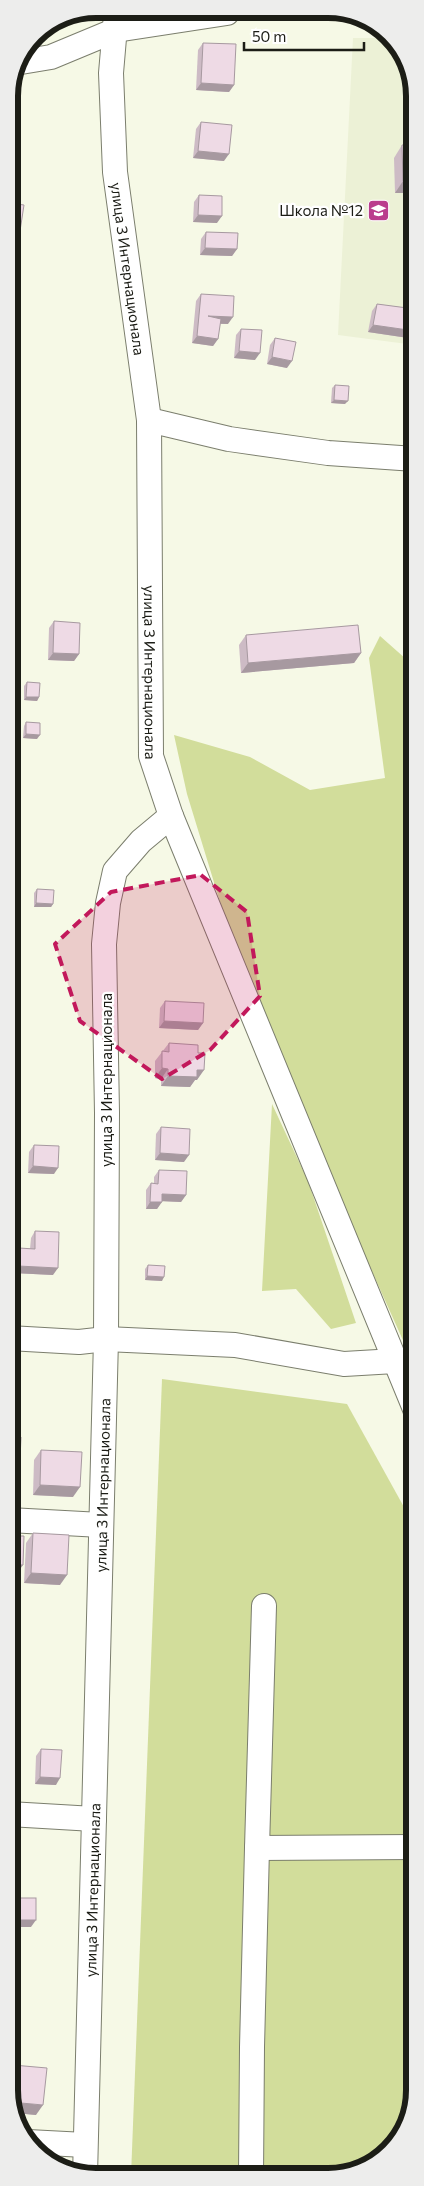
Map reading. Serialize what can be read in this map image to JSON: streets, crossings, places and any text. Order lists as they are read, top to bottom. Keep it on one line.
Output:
{"streets":{"street":["улица 3 Интернационала"]},"places":{"school or university":["Школа №12"]},"scale_bar":"50 m"}
